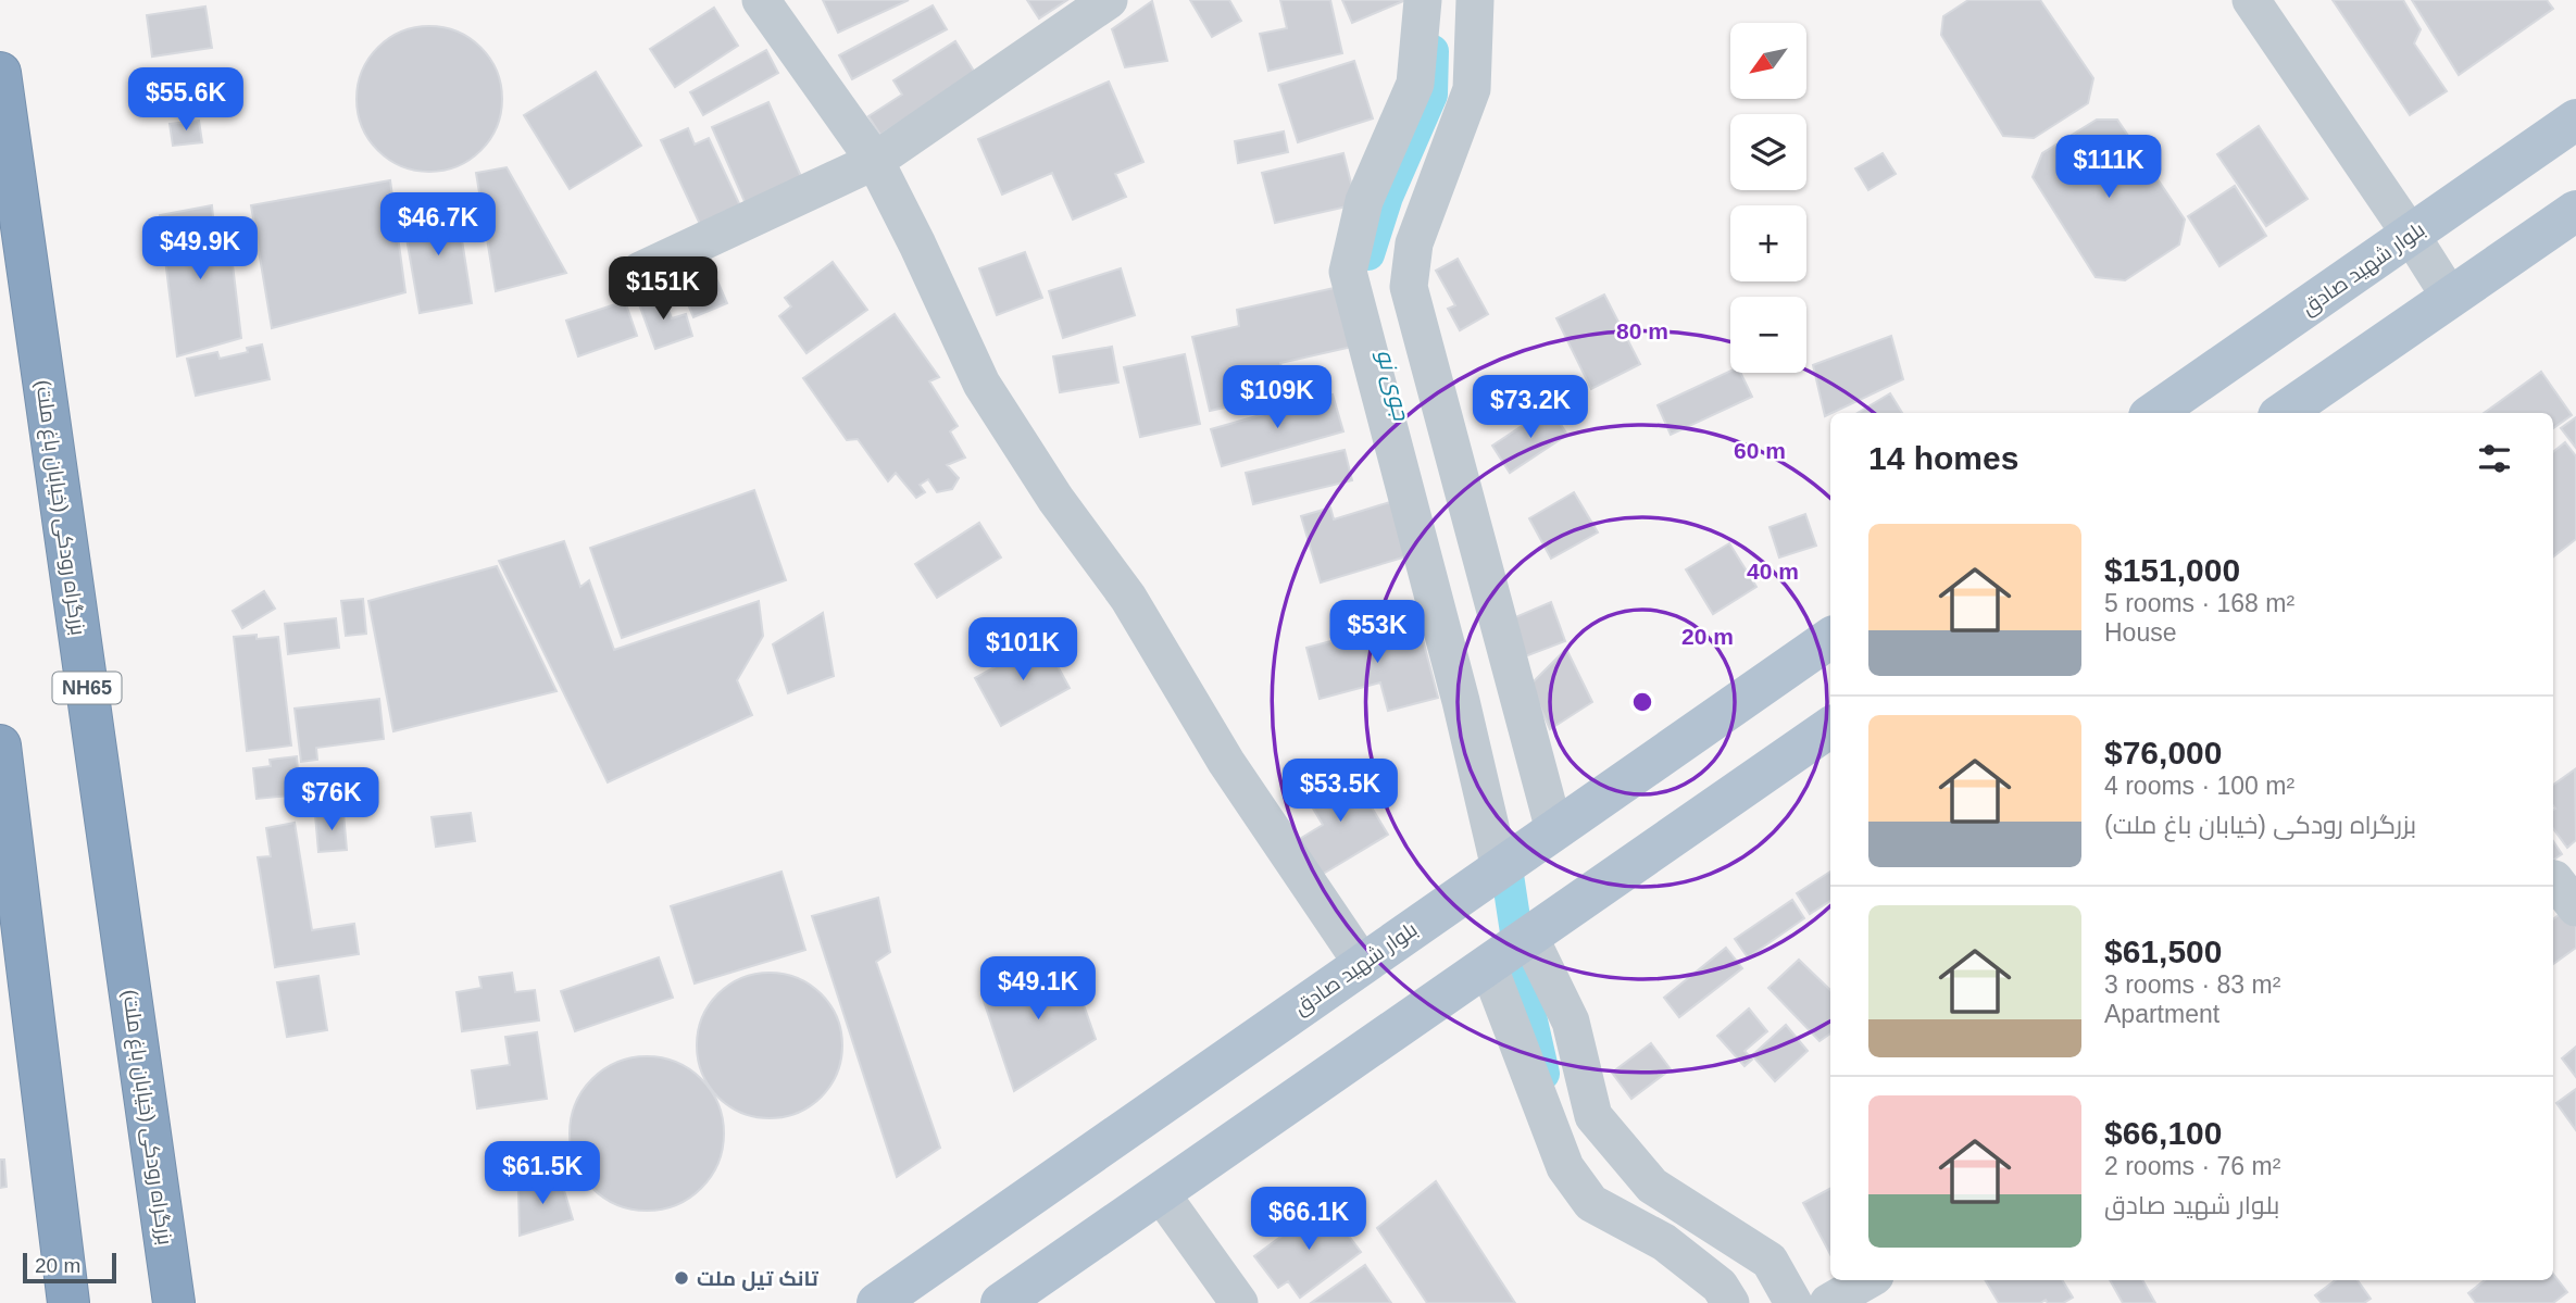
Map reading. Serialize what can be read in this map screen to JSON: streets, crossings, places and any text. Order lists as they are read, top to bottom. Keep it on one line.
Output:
{"streets":{"highway":["بزرگراه رودکی (خیابان باغ ملت)","NH65"],"main road":["بلوار شهید صادق"]},"water":["جوی نو"],"places":["تانک تیل ملت"],"scale_bar":"20 m","north":"bottom left","page":{"map_buttons":["+","−"],"price":["$55.6K","$111K","$46.7K","$49.9K","$151K","$109K","$73.2K","$53K","$101K","$53.5K","$76K","$49.1K","$61.5K","$66.1K"],"heading":"14 homes","list":[{"name":"$151,000","note":"5 rooms · 168 m² · House"},{"name":"$76,000","note":"4 rooms · 100 m² · بزرگراه رودکی (خیابان باغ ملت)"},{"name":"$61,500","note":"3 rooms · 83 m² · Apartment"},{"name":"$66,100","note":"2 rooms · 76 m² · بلوار شهید صادق"}],"scale":"20 m"},"rings":["80 m","60 m","40 m","20 m"]}
